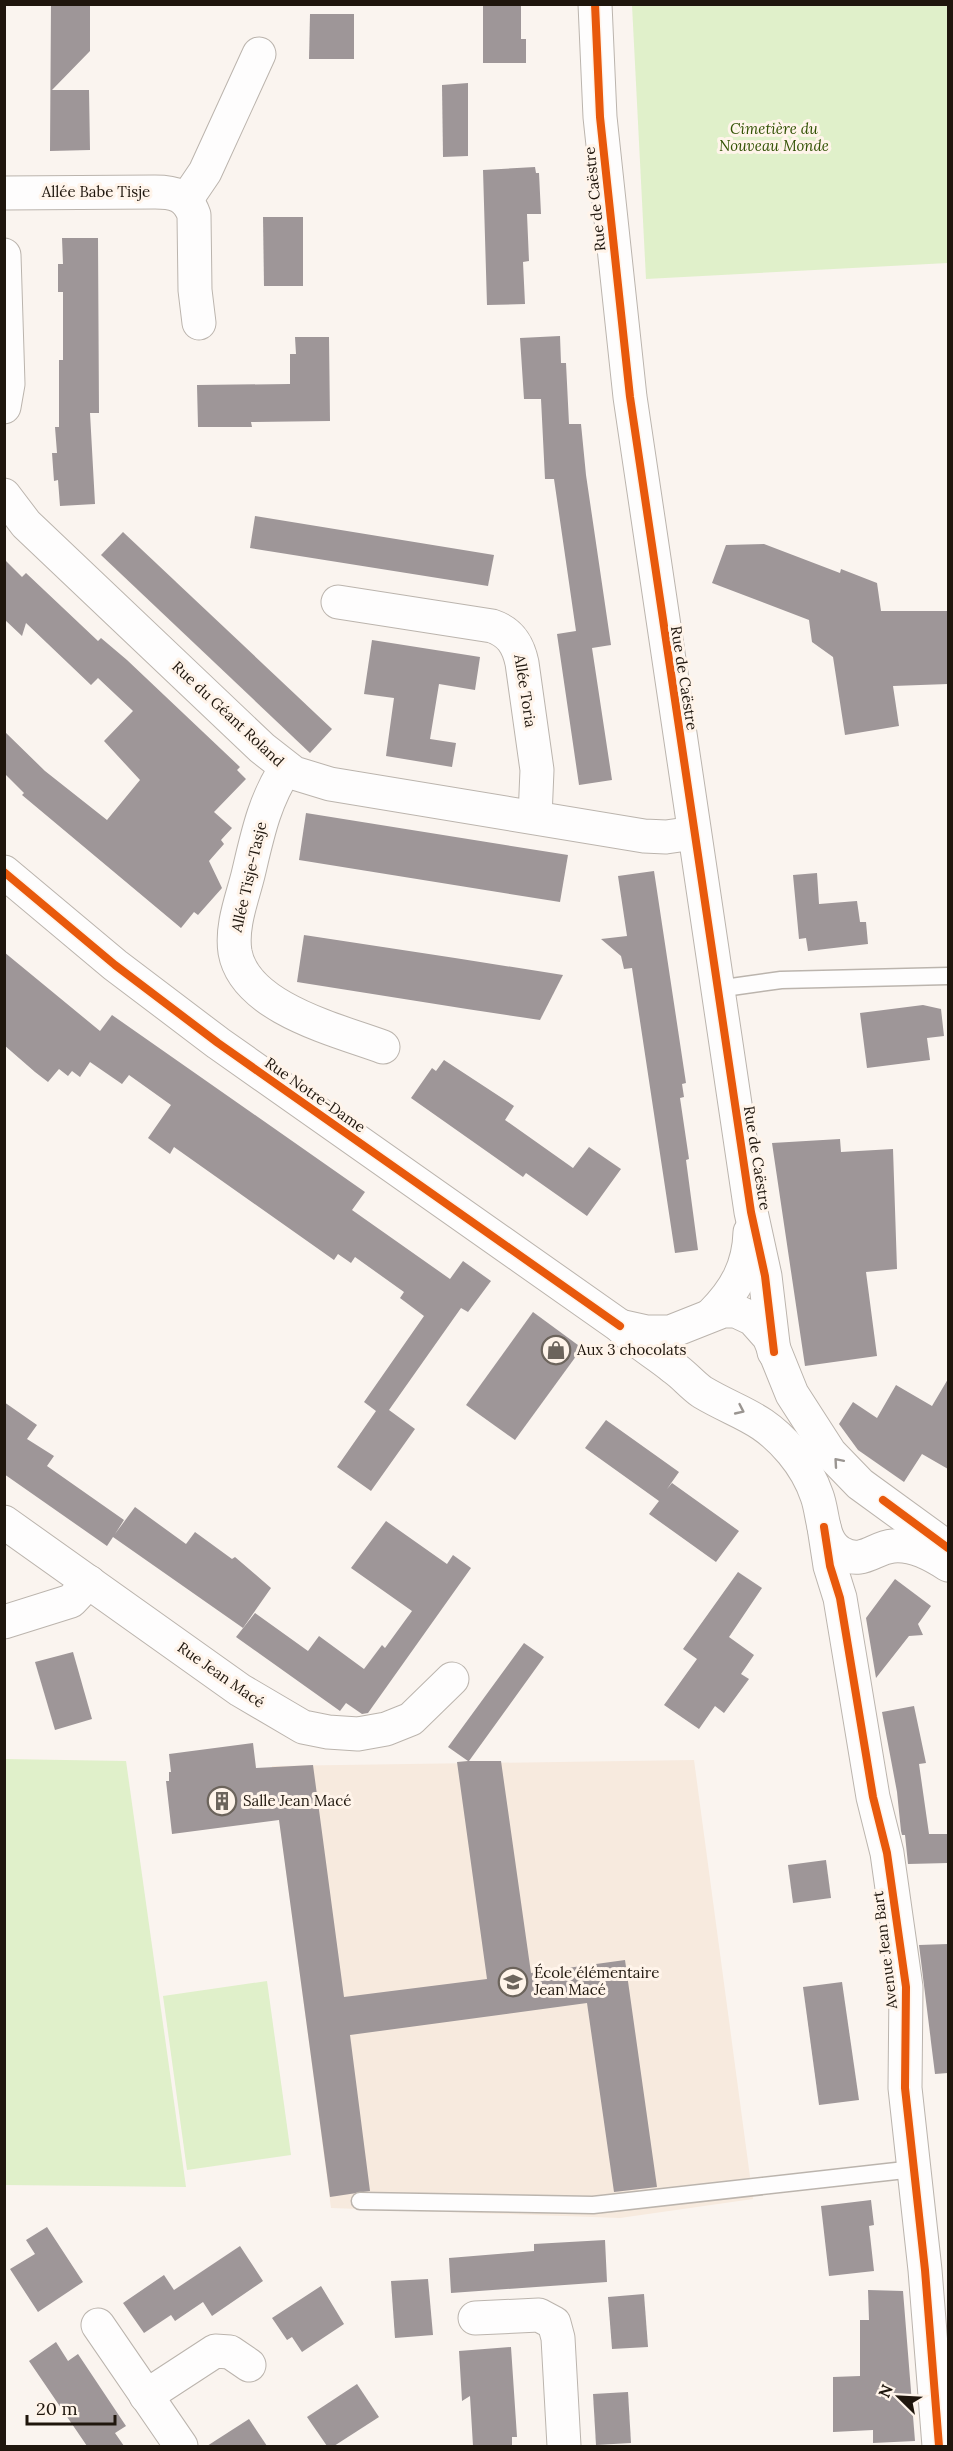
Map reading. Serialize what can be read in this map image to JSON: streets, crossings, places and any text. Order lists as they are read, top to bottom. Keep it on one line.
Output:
{"streets":{"street":["Allée Babe Tisje","Rue de Caëstre","Allée Toria","Rue du Géant Roland","Allée Tisje-Tasje","Rue Notre-Dame","Rue Jean Macé","Avenue Jean Bart"]},"crossings":[["Rue de Caëstre","Rue du Géant Roland"],["Rue de Caëstre","Rue Notre-Dame"],["Allée Toria","Rue du Géant Roland"],["Rue du Géant Roland","Allée Tisje-Tasje"],["Rue Notre-Dame","Avenue Jean Bart"]],"parks":["Cimetière du Nouveau Monde"],"places":{"shop":["Aux 3 chocolats"],"building":["Salle Jean Macé"],"school or university":["École élémentaire Jean Macé"]},"scale_bar":"20 m","north":"top left"}
